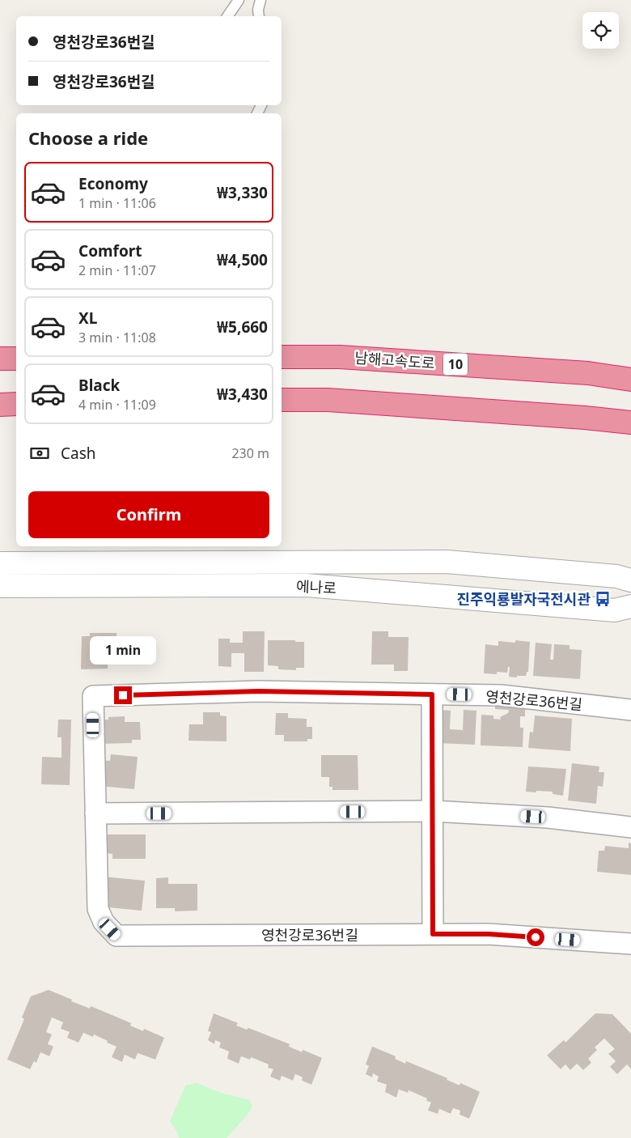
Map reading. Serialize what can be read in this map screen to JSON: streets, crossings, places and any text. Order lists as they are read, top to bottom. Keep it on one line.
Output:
{"streets":{"highway":["남해고속도로","10"],"street":["에나로","영천강로36번길"]},"places":{"bus stop":["진주익룡발자국전시관"]},"page":{"banner":["영천강로36번길","영천강로36번길"],"heading":"Choose a ride","list":[{"name":"Economy","note":"1 min · 11:06","value":"₩3,330"},{"name":"Comfort","note":"2 min · 11:07","value":"₩4,500"},{"name":"XL","note":"3 min · 11:08","value":"₩5,660"},{"name":"Black","note":"4 min · 11:09","value":"₩3,430"}],"pay":["Cash","230 m"],"buttons":"Confirm","bubble":"1 min"}}
